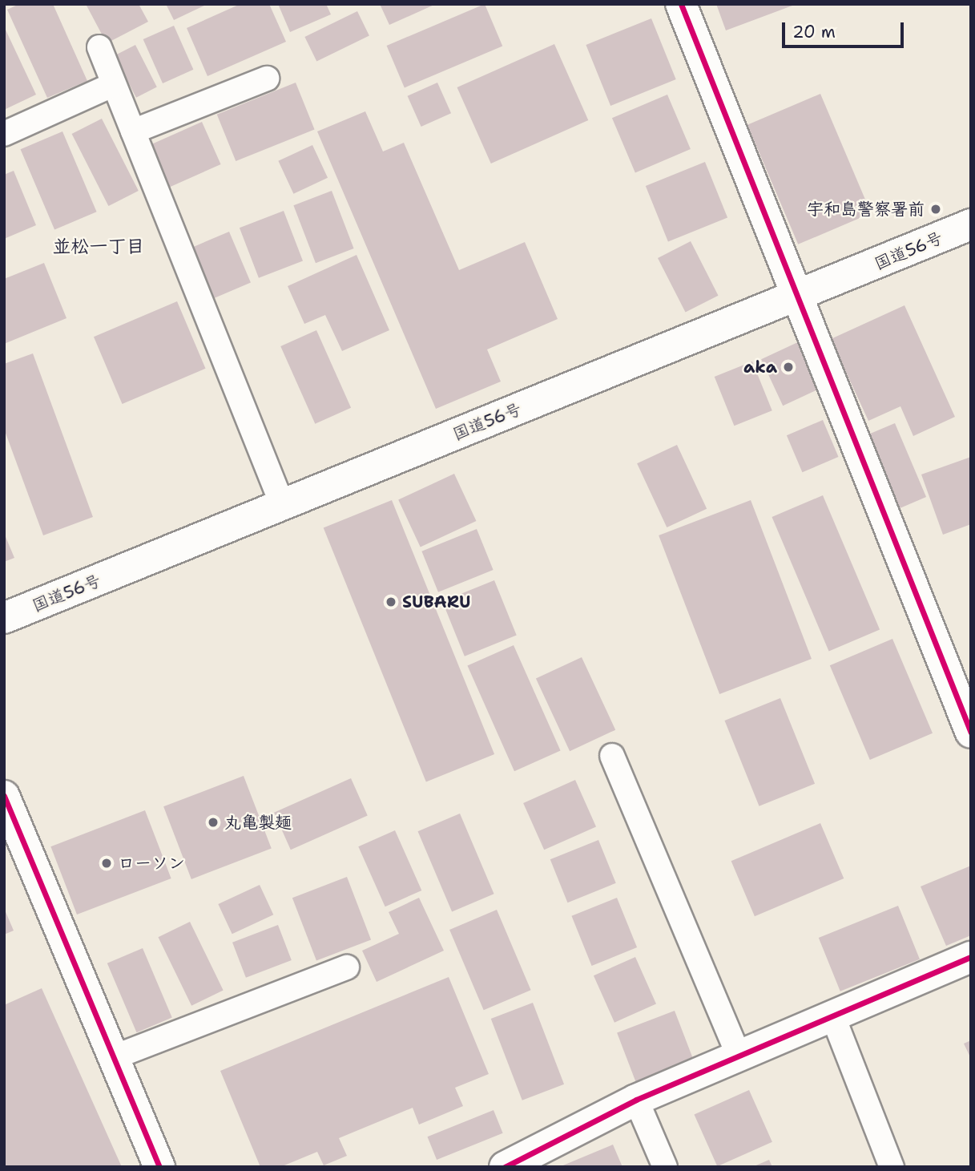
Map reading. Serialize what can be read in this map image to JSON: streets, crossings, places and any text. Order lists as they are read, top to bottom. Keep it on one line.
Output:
{"streets":{"main road":["国道56号"]},"districts":["並松一丁目"],"places":["宇和島警察署前","aka","SUBARU","丸亀製麺","ローソン"],"scale_bar":"20 m"}
